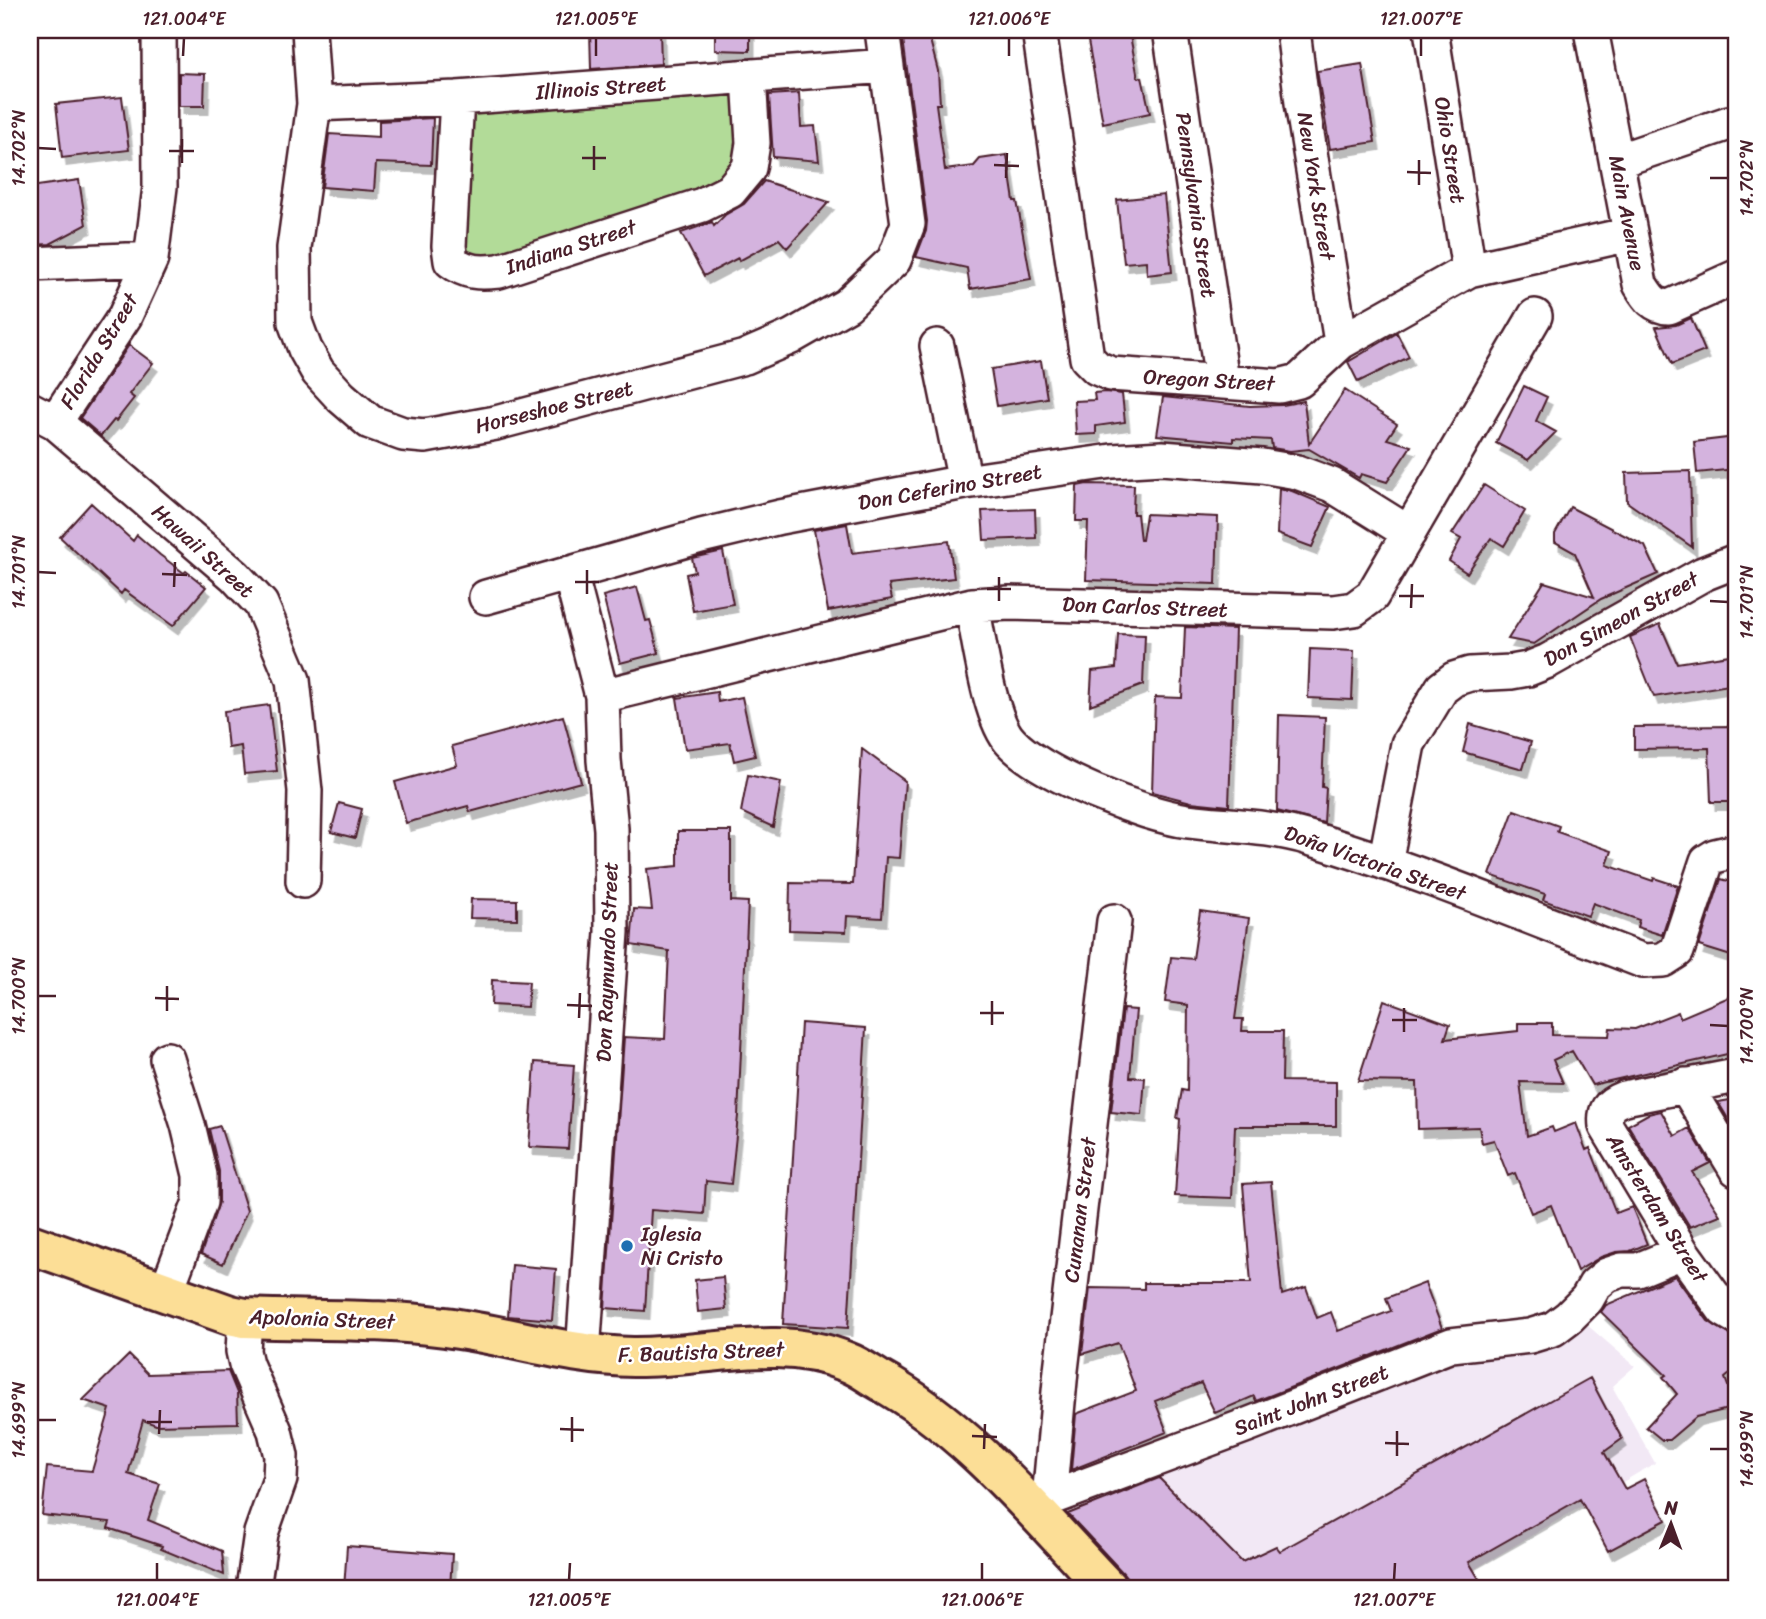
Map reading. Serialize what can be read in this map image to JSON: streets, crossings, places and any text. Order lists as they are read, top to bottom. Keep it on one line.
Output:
{"streets":{"main road":["Apolonia Street","F. Bautista Street"],"street":["Illinois Street","Ohio Street","New York Street","Pennsylvania Street","Main Avenue","Indiana Street","Florida Street","Oregon Street","Horseshoe Street","Don Ceferino Street","Hawaii Street","Don Carlos Street","Don Simeon Street","Doña Victoria Street","Don Raymundo Street","Amsterdam Street","Cunanan Street","Saint John Street"]},"crossings":[["Illinois Street","Indiana Street"],["Illinois Street","Horseshoe Street"],["Ohio Street","Oregon Street"],["New York Street","Oregon Street"],["Pennsylvania Street","Oregon Street"],["Main Avenue","Oregon Street"],["Florida Street","Hawaii Street"],["Don Ceferino Street","Don Carlos Street"],["Don Ceferino Street","Don Raymundo Street"],["Don Carlos Street","Doña Victoria Street"],["Don Carlos Street","Don Raymundo Street"],["Don Simeon Street","Doña Victoria Street"],["Don Raymundo Street","Apolonia Street"],["Don Raymundo Street","F. Bautista Street"],["Amsterdam Street","Saint John Street"],["Cunanan Street","F. Bautista Street"],["Cunanan Street","Saint John Street"],["Apolonia Street","F. Bautista Street"],["F. Bautista Street","Saint John Street"]],"places":["Iglesia Ni Cristo"],"north":"top","coordinates":["121.004°E","121.005°E","121.006°E","121.007°E","14.702°N","14.701°N","14.700°N","14.699°N"]}
